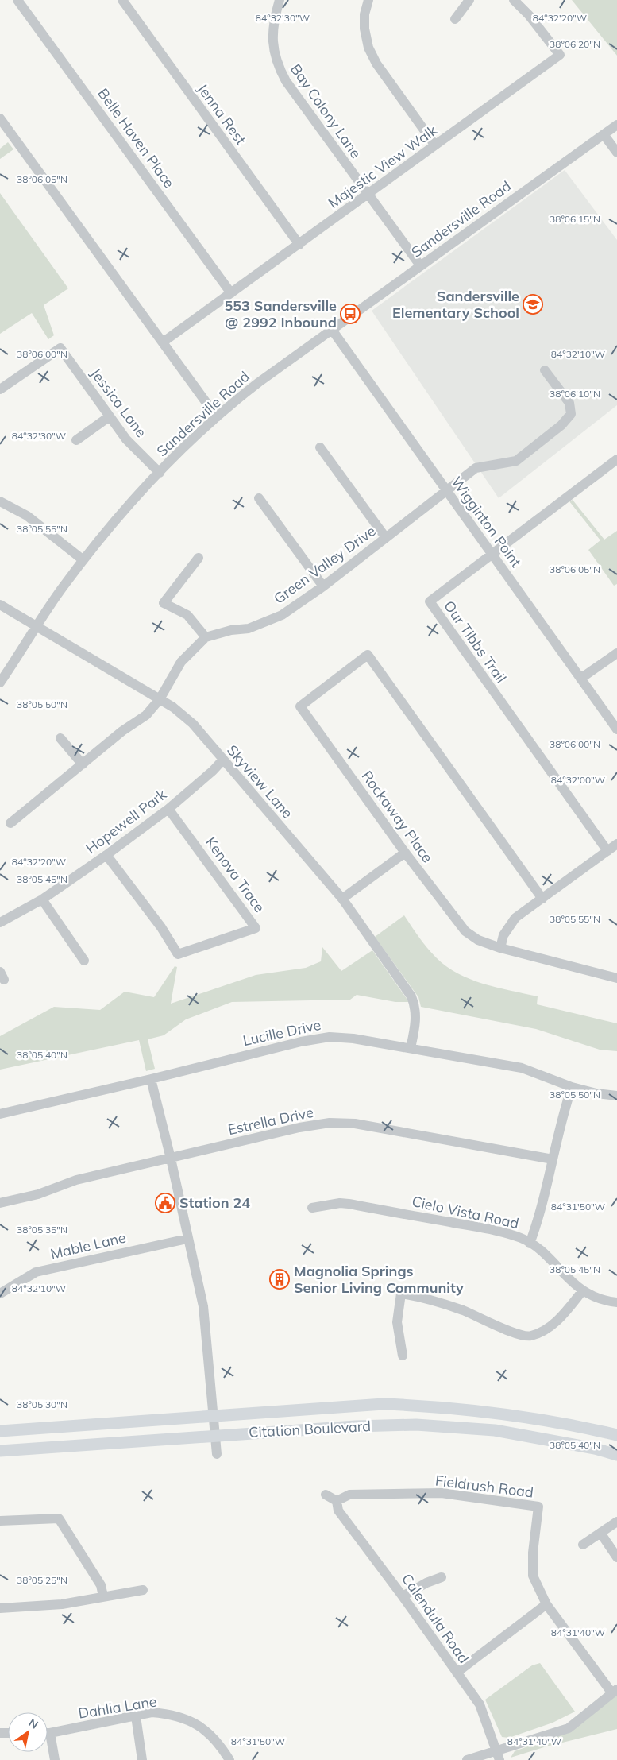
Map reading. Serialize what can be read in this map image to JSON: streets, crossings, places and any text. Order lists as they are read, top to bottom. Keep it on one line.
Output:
{"streets":{"main road":["Citation Boulevard"],"street":["Bay Colony Lane","Jenna Rest","Belle Haven Place","Majestic View Walk","Sandersville Road","Jessica Lane","Wigginton Point","Green Valley Drive","Our Tibbs Trail","Skyview Lane","Rockaway Place","Hopewell Park","Kenova Trace","Lucille Drive","Estrella Drive","Cielo Vista Road","Mable Lane","Fieldrush Road","Calendula Road","Dahlia Lane"]},"crossings":[["Bay Colony Lane","Majestic View Walk"],["Bay Colony Lane","Sandersville Road"],["Jenna Rest","Majestic View Walk"],["Belle Haven Place","Majestic View Walk"],["Sandersville Road","Jessica Lane"],["Sandersville Road","Wigginton Point"],["Sandersville Road","Skyview Lane"],["Wigginton Point","Green Valley Drive"],["Wigginton Point","Our Tibbs Trail"],["Green Valley Drive","Skyview Lane"],["Skyview Lane","Hopewell Park"],["Skyview Lane","Lucille Drive"],["Hopewell Park","Kenova Trace"],["Fieldrush Road","Calendula Road"]],"places":{"school or university":["Sandersville Elementary School"],"bus stop":["553 Sandersville @ 2992 Inbound"],"public building":["Station 24"],"building":["Magnolia Springs Senior Living Community"]},"north":"top right","coordinates":["84°32'30\"W","84°32'20\"W","38°06'20\"N","38°06'05\"N","38°06'15\"N","84°32'10\"W","38°06'00\"N","38°06'10\"N","38°05'55\"N","38°05'50\"N","84°32'00\"W","38°05'45\"N","38°05'40\"N","84°31'50\"W","38°05'35\"N","38°05'30\"N","38°05'25\"N","84°31'40\"W"]}
